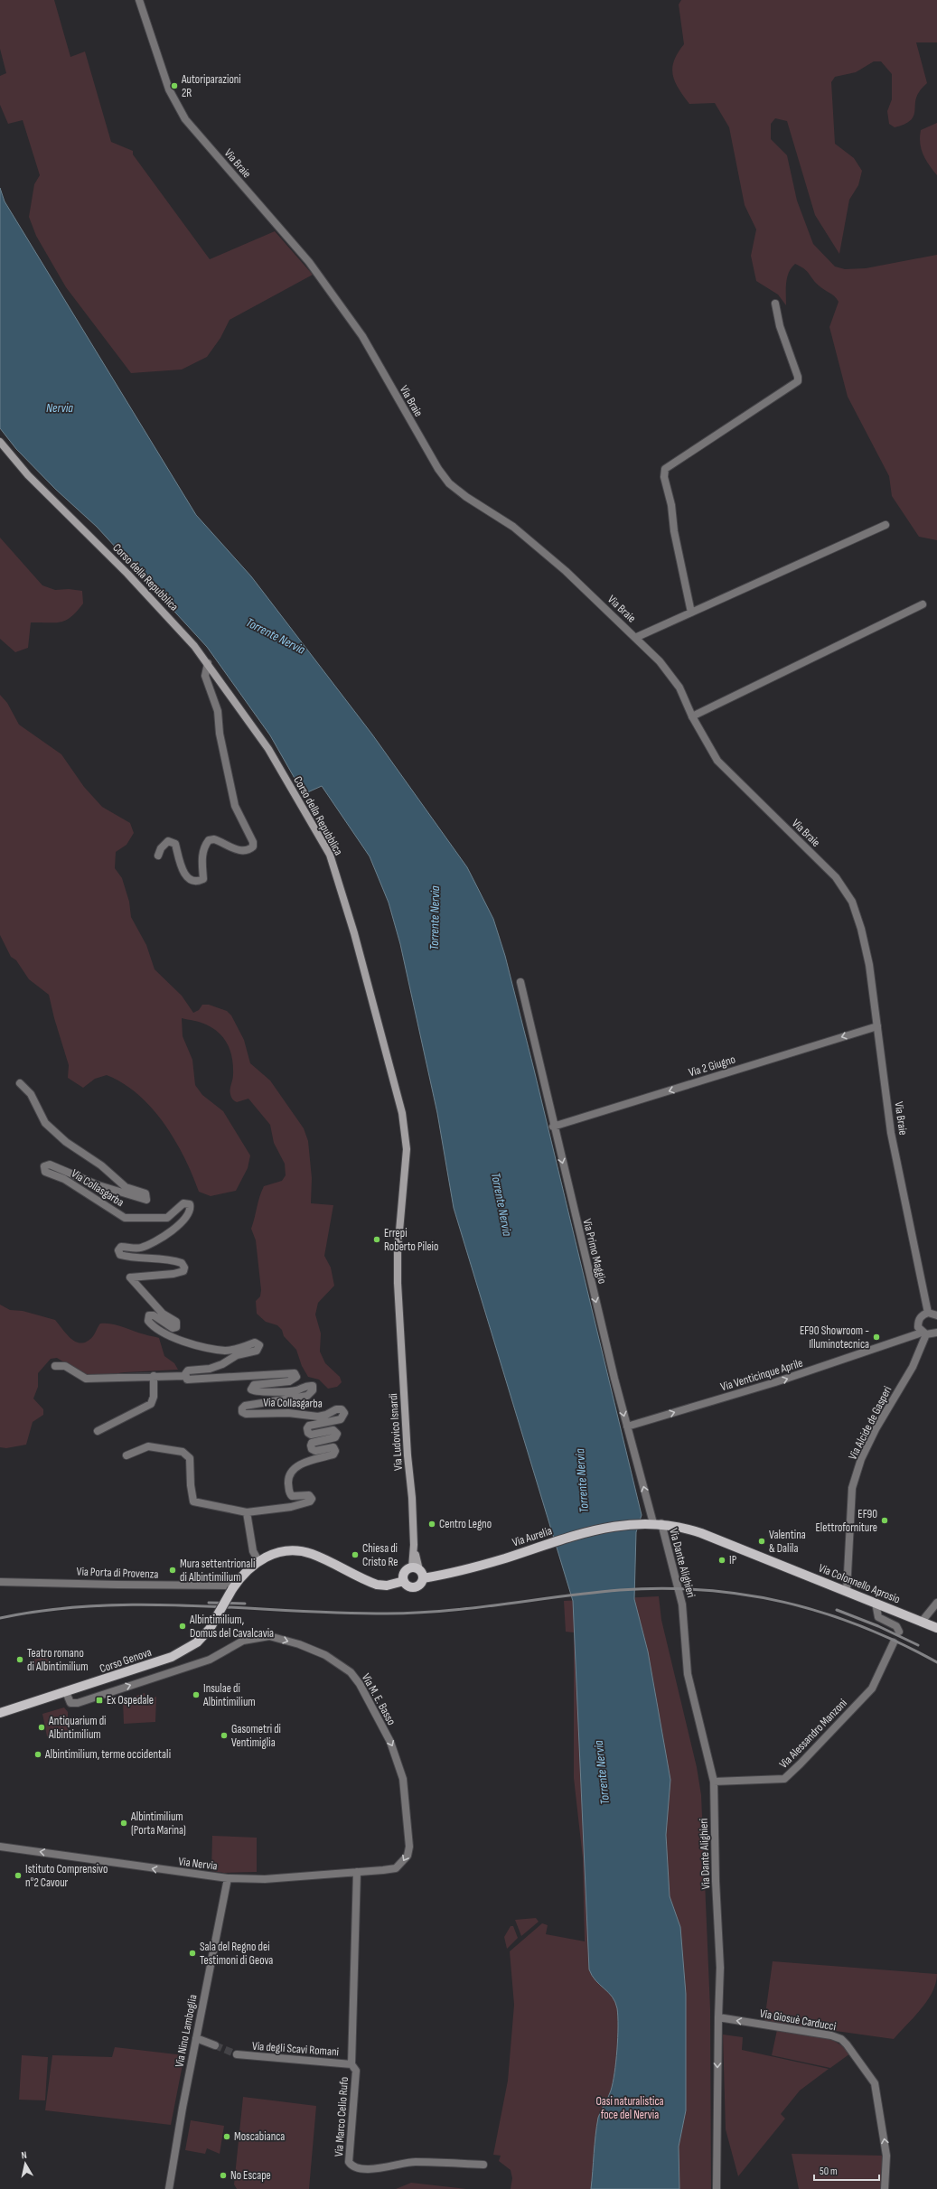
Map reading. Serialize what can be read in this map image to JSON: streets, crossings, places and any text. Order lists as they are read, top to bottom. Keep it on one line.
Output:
{"streets":{"main road":["Corso della Repubblica","Via Ludovico Isnardi","Via Aurelia","Via Colonnello Aprosio","Corso Genova"],"street":["Via Braie","Via 2 Giugno","Via Collasgarba","Via Primo Maggio","Via Venticinque Aprile","Via Alcide de Gasperi","Via Dante Alighieri","Via Porta di Provenza","Via M. E. Basso","Via Alessandro Manzoni","Via Nervia","Via Giosuè Carducci","Via Nino Lamboglia","Via degli Scavi Romani","Via Marco Celio Rufo"]},"crossings":[["Via Braie","Via 2 Giugno"],["Corso della Repubblica","Via Ludovico Isnardi"],["Via 2 Giugno","Via Primo Maggio"],["Via Primo Maggio","Via Venticinque Aprile"],["Via Primo Maggio","Via Aurelia"],["Via Primo Maggio","Via Dante Alighieri"],["Via Primo Maggio","Via Colonnello Aprosio"],["Via Venticinque Aprile","Via Alcide de Gasperi"],["Via Alcide de Gasperi","Via Colonnello Aprosio"],["Via Ludovico Isnardi","Via Aurelia"],["Via Aurelia","Via Dante Alighieri"],["Via Aurelia","Via Colonnello Aprosio"],["Via Dante Alighieri","Via Colonnello Aprosio"],["Via Dante Alighieri","Via Alessandro Manzoni"],["Via Dante Alighieri","Via Giosuè Carducci"],["Via Porta di Provenza","Corso Genova"],["Corso Genova","Via M. E. Basso"],["Via M. E. Basso","Via Nervia"],["Via Nervia","Via Nino Lamboglia"],["Via Nervia","Via Marco Celio Rufo"],["Via degli Scavi Romani","Via Marco Celio Rufo"]],"one_way":["Via 2 Giugno","Via Venticinque Aprile","Via Nervia","Via Giosuè Carducci"],"water":["Nervia","Torrente Nervia"],"parks":["Oasi naturalistica foce del Nervia"],"places":{"other":["Autoriparazioni 2R","Errepi Roberto Pileio","EF90 Showroom - Illuminotecnica","EF90 Elettroforniture","Centro Legno","Valentina & Dalila","Chiesa di Cristo Re","IP","Mura settentrionali di Albintimilium","Albintimilium, Domus del Cavalcavia","Teatro romano di Albintimilium","Insulae di Albintimilium","Antiquarium di Albintimilium","Gasometri di Ventimiglia","Albintimilium, terme occidentali","Albintimilium (Porta Marina)","Istituto Comprensivo n°2 Cavour","Sala del Regno dei Testimoni di Geova","Moscabianca","No Escape"],"transit":["Ex Ospedale"]},"scale_bar":"50 m","north":"top"}
